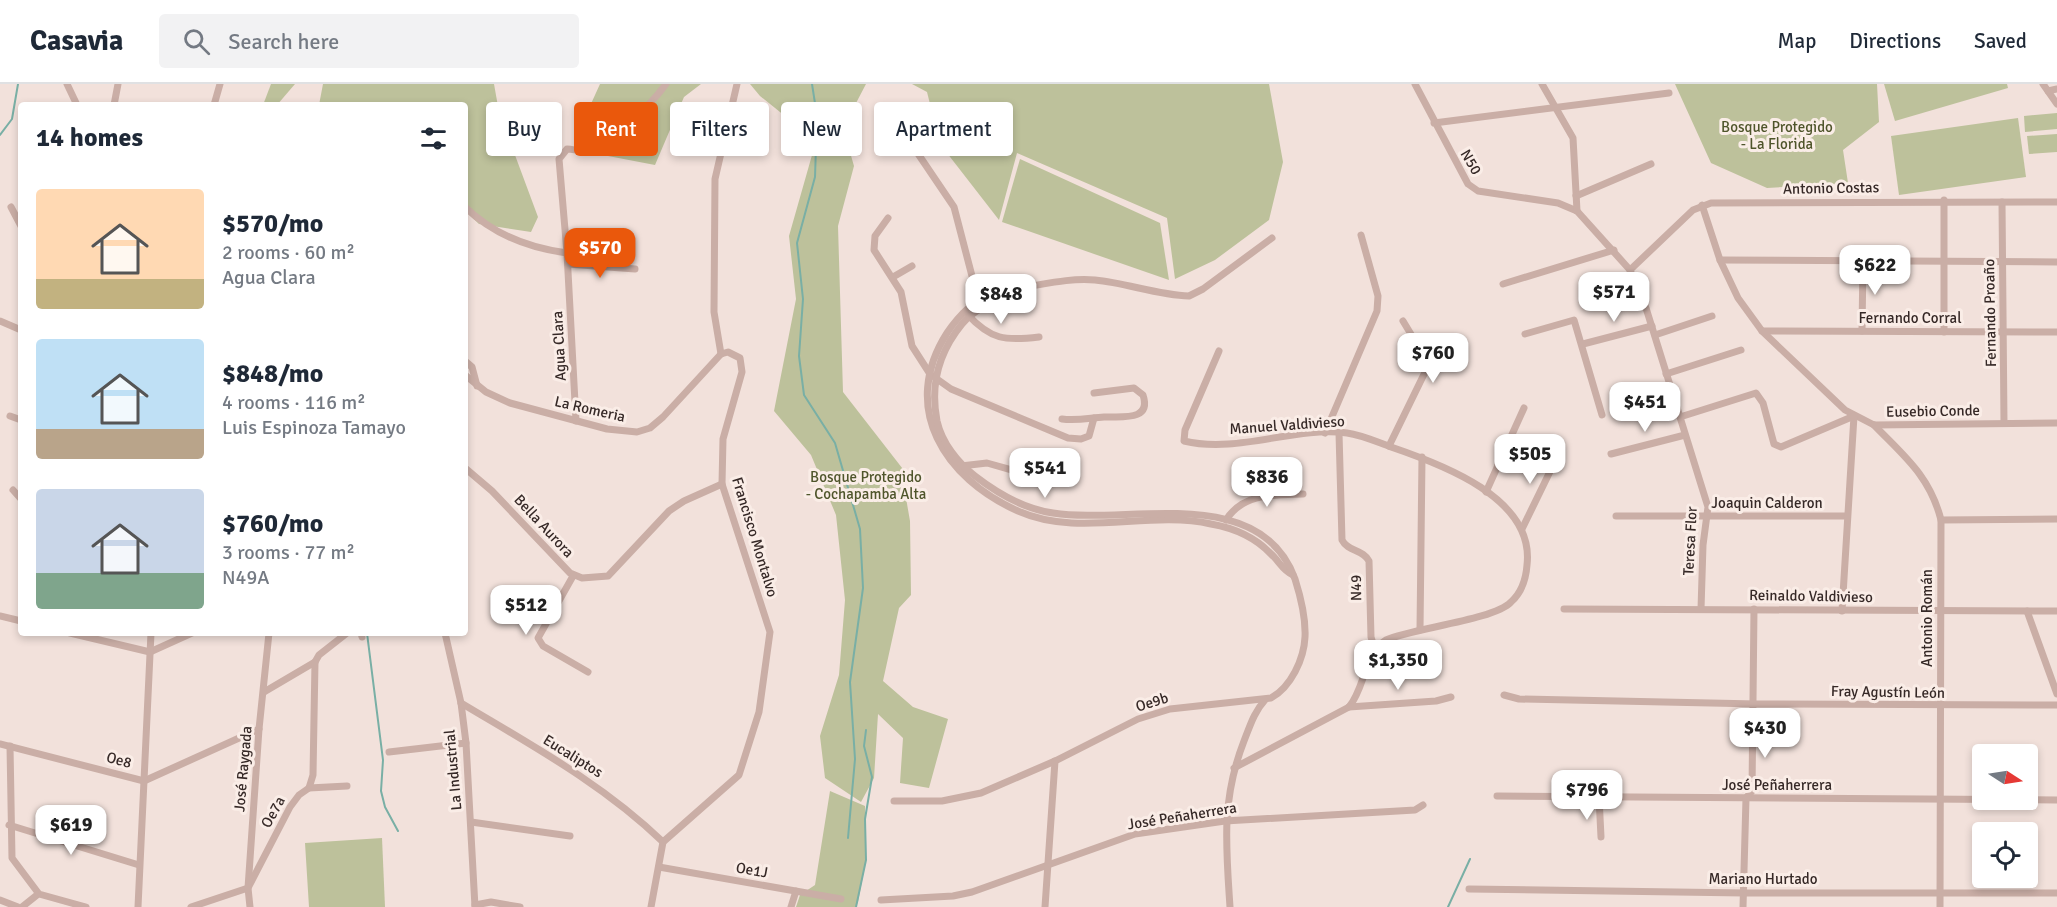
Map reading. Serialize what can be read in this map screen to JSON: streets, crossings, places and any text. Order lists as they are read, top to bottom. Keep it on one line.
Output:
{"streets":{"street":["N50","Antonio Costas","Fernando Proaño","Fernando Corral","Agua Clara","La Romeria","Eusebio Conde","Manuel Valdivieso","Joaquin Calderon","Bella Aurora","Francisco Montalvo","Teresa Flor","N49","Reinaldo Valdivieso","Antonio Román","Fray Agustín León","Oe9b","Eucaliptos","Oe8","José Raygada","La Industrial","José Peñaherrera","Oe7a","Oe1J","Mariano Hurtado"]},"crossings":[["N50","Teresa Flor"],["Antonio Costas","Fernando Proaño"],["Fernando Proaño","Fernando Corral"],["Fernando Proaño","Eusebio Conde"],["Agua Clara","La Romeria"],["La Romeria","Francisco Montalvo"],["Eusebio Conde","Antonio Román"],["Manuel Valdivieso","N49"],["Joaquin Calderon","Teresa Flor"],["Bella Aurora","Francisco Montalvo"],["Francisco Montalvo","Eucaliptos"],["Teresa Flor","Reinaldo Valdivieso"],["Reinaldo Valdivieso","Antonio Román"],["Antonio Román","Fray Agustín León"],["Antonio Román","José Peñaherrera"],["Antonio Román","Mariano Hurtado"],["Eucaliptos","La Industrial"],["Oe8","José Raygada"],["José Raygada","Oe7a"]],"parks":["Bosque Protegido - La Florida","Bosque Protegido - Cochapamba Alta"],"north":"right","page":{"header":"Casavia","search":"Search here","nav":["Map","Directions","Saved"],"chip":["Buy","Rent","Filters","New","Apartment"],"heading":"14 homes","list":[{"name":"$570/mo","note":"2 rooms · 60 m² · Agua Clara"},{"name":"$848/mo","note":"4 rooms · 116 m² · Luis Espinoza Tamayo"},{"name":"$760/mo","note":"3 rooms · 77 m² · N49A"}],"price":["$570","$622","$571","$848","$760","$451","$505","$541","$836","$512","$1,350","$430","$796","$619"]}}
